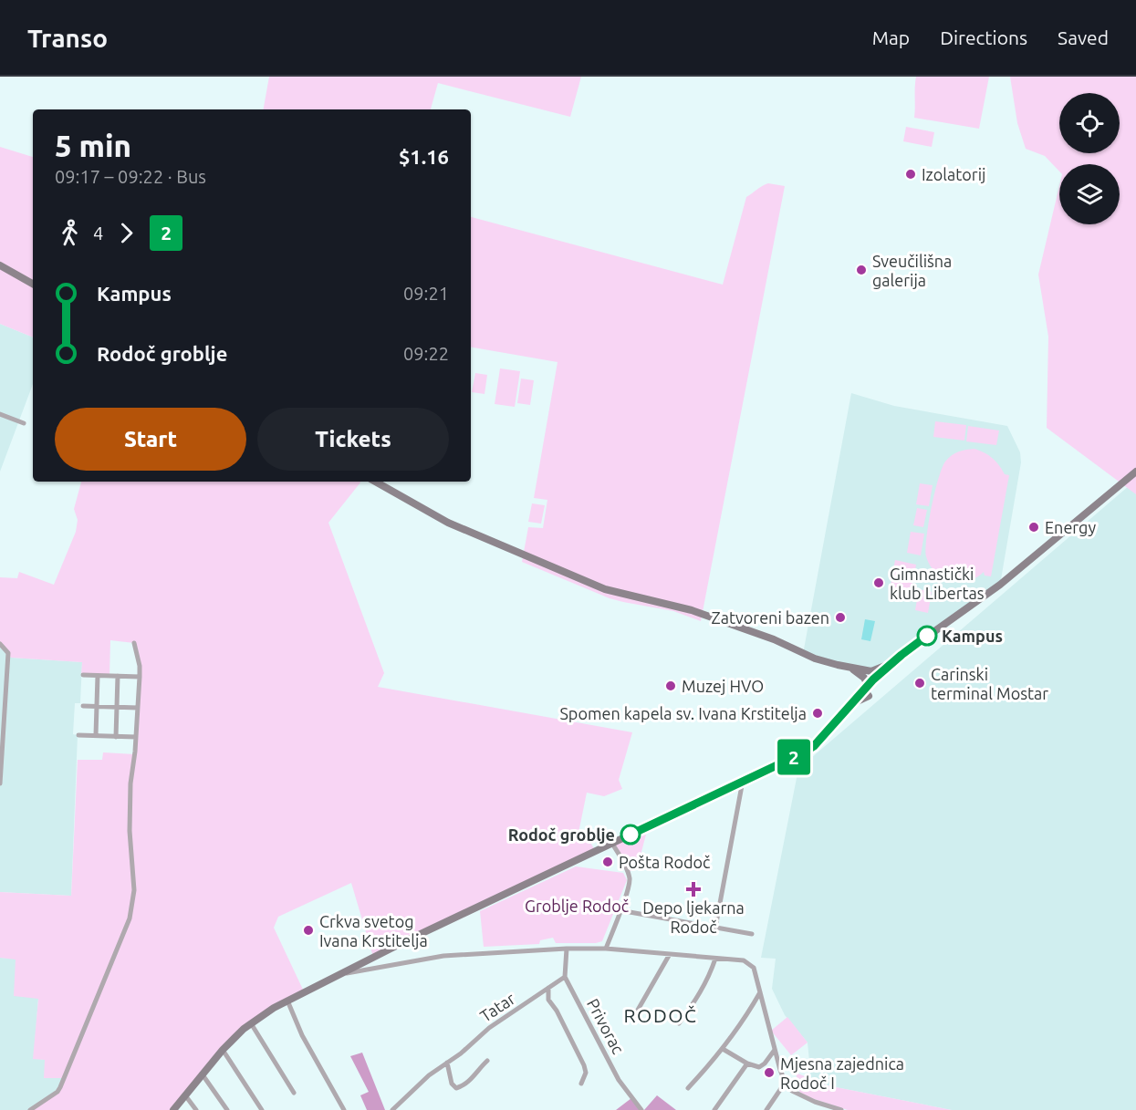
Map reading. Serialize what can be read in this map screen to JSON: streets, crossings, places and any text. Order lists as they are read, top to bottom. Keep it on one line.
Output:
{"streets":{"street":["Tatar","Privorac"]},"crossings":[["Tatar","Privorac"]],"districts":["RODOČ"],"parks":["Groblje Rodoč"],"places":{"other":["Izolatorij","Sveučilišna galerija","Energy","Gimnastički klub Libertas","Zatvoreni bazen","Kampus","Carinski terminal Mostar","Muzej HVO","Spomen kapela sv. Ivana Krstitelja","Rodoč groblje","Pošta Rodoč","Crkva svetog Ivana Krstitelja","Mjesna zajednica Rodoč I"],"health":["Depo ljekarna Rodoč"]},"lines":["bus line 2"],"page":{"header":"Transo","nav":["Map","Directions","Saved"],"on_map":"2","heading":["5 min","09:17 – 09:22 · Bus","$1.16"],"legs":["4","2"],"list":[{"name":"Kampus","value":"09:21"},{"name":"Rodoč groblje","value":"09:22"}],"buttons":["Start","Tickets"]}}
